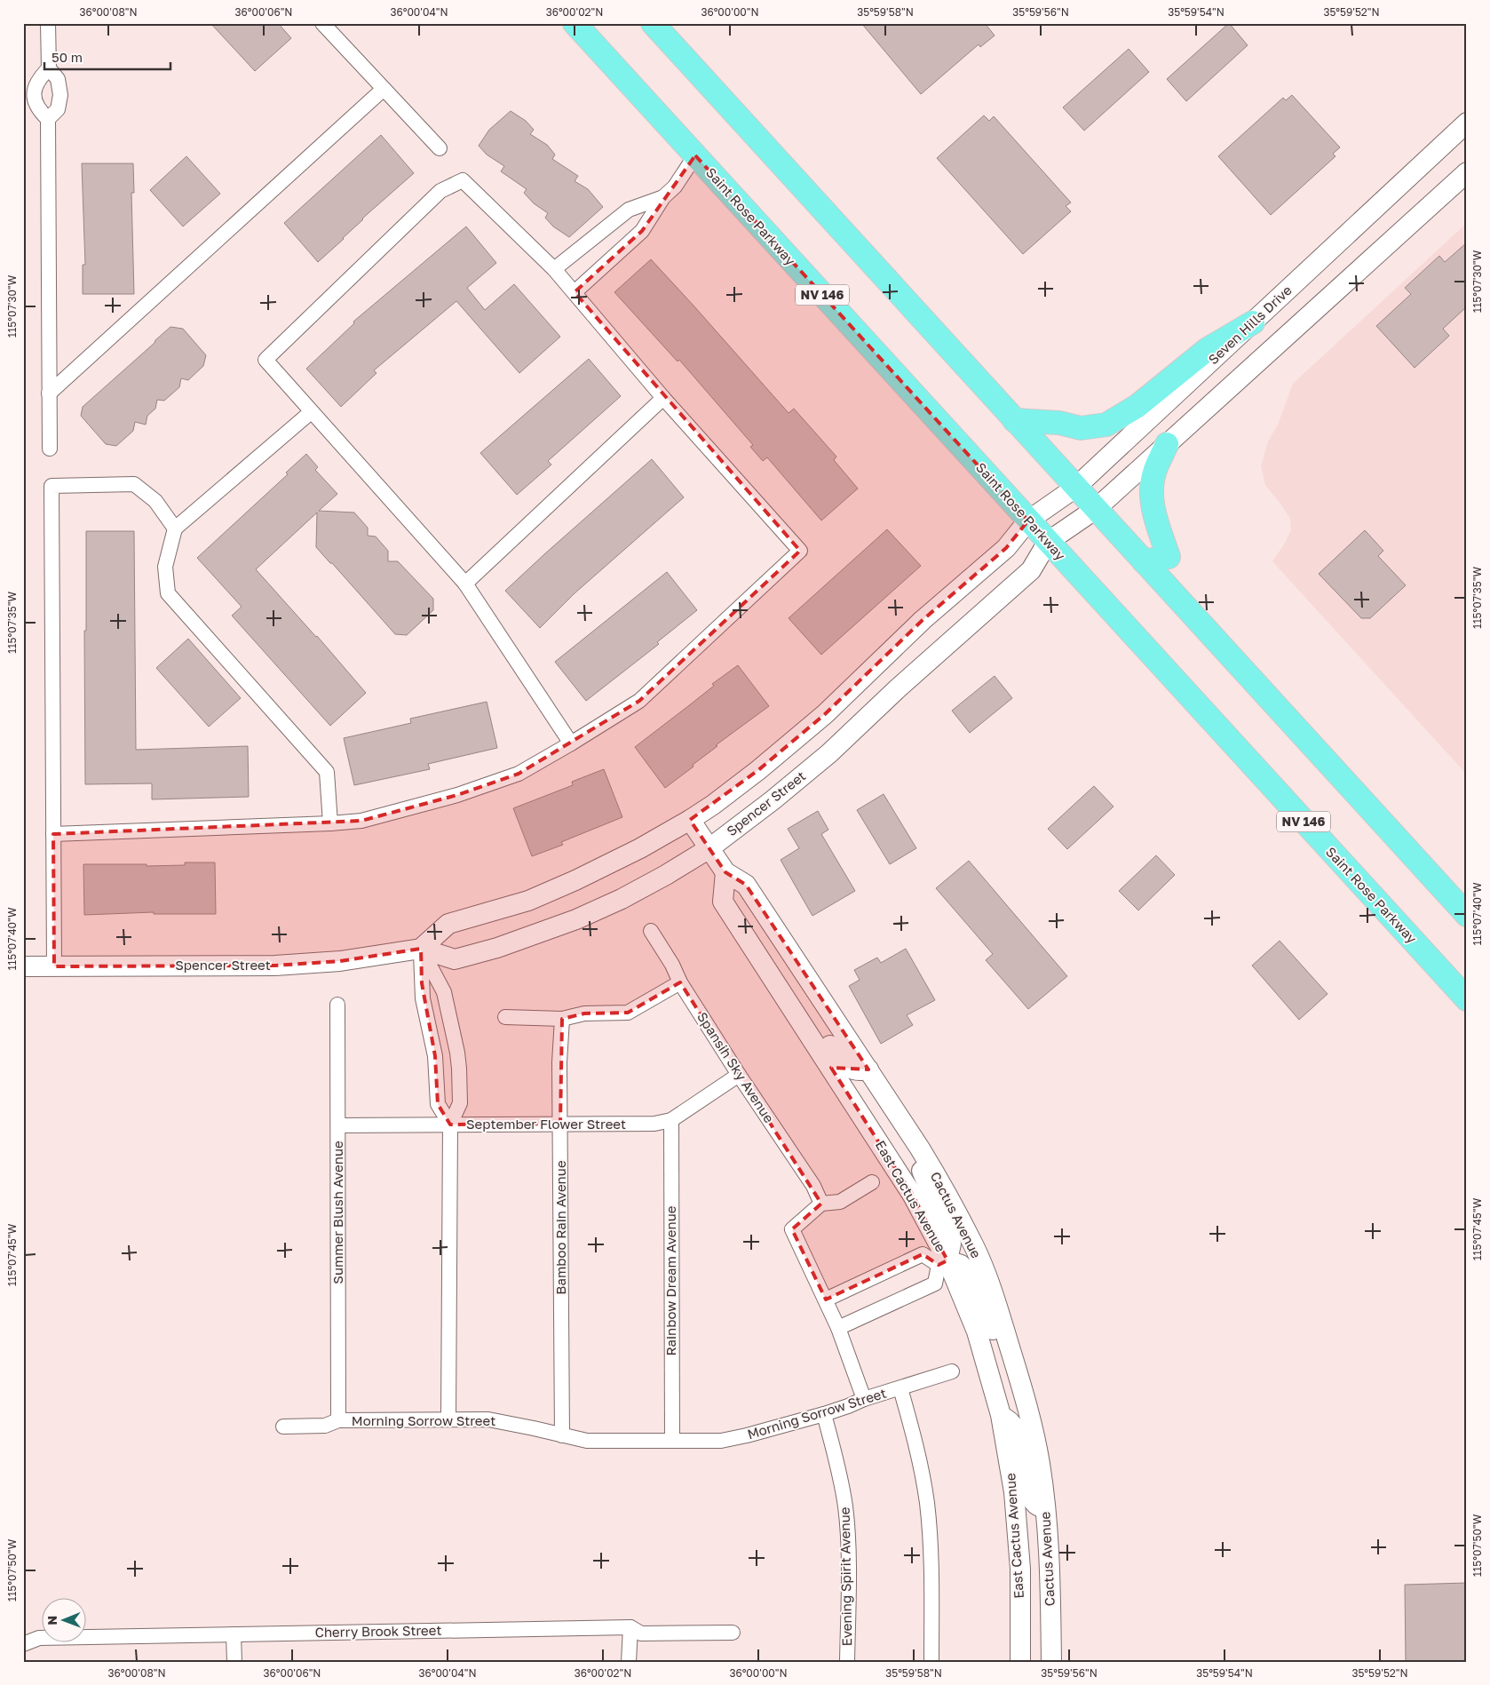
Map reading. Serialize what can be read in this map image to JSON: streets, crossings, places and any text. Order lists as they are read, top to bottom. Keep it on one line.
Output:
{"streets":{"highway":["Saint Rose Parkway","NV 146"],"main road":["Seven Hills Drive","Spencer Street","East Cactus Avenue","Cactus Avenue"],"street":["Spansih Sky Avenue","September Flower Street","Summer Blush Avenue","Bamboo Rain Avenue","Rainbow Dream Avenue","Morning Sorrow Street","Evening Spirit Avenue","Cherry Brook Street"]},"crossings":[["Saint Rose Parkway","Seven Hills Drive"],["Saint Rose Parkway","Spencer Street"],["Seven Hills Drive","Spencer Street"],["Spencer Street","Cactus Avenue"],["Spansih Sky Avenue","September Flower Street"],["September Flower Street","Summer Blush Avenue"],["September Flower Street","Bamboo Rain Avenue"],["September Flower Street","Rainbow Dream Avenue"],["East Cactus Avenue","Cactus Avenue"],["Summer Blush Avenue","Morning Sorrow Street"],["Bamboo Rain Avenue","Morning Sorrow Street"],["Rainbow Dream Avenue","Morning Sorrow Street"],["Morning Sorrow Street","Evening Spirit Avenue"]],"scale_bar":"50 m","north":"left","coordinates":["36°00'08\"N","36°00'06\"N","36°00'04\"N","36°00'02\"N","36°00'00\"N","35°59'58\"N","35°59'56\"N","35°59'54\"N","35°59'52\"N","115°07'30\"W","115°07'35\"W","115°07'40\"W","115°07'45\"W","115°07'50\"W"]}
